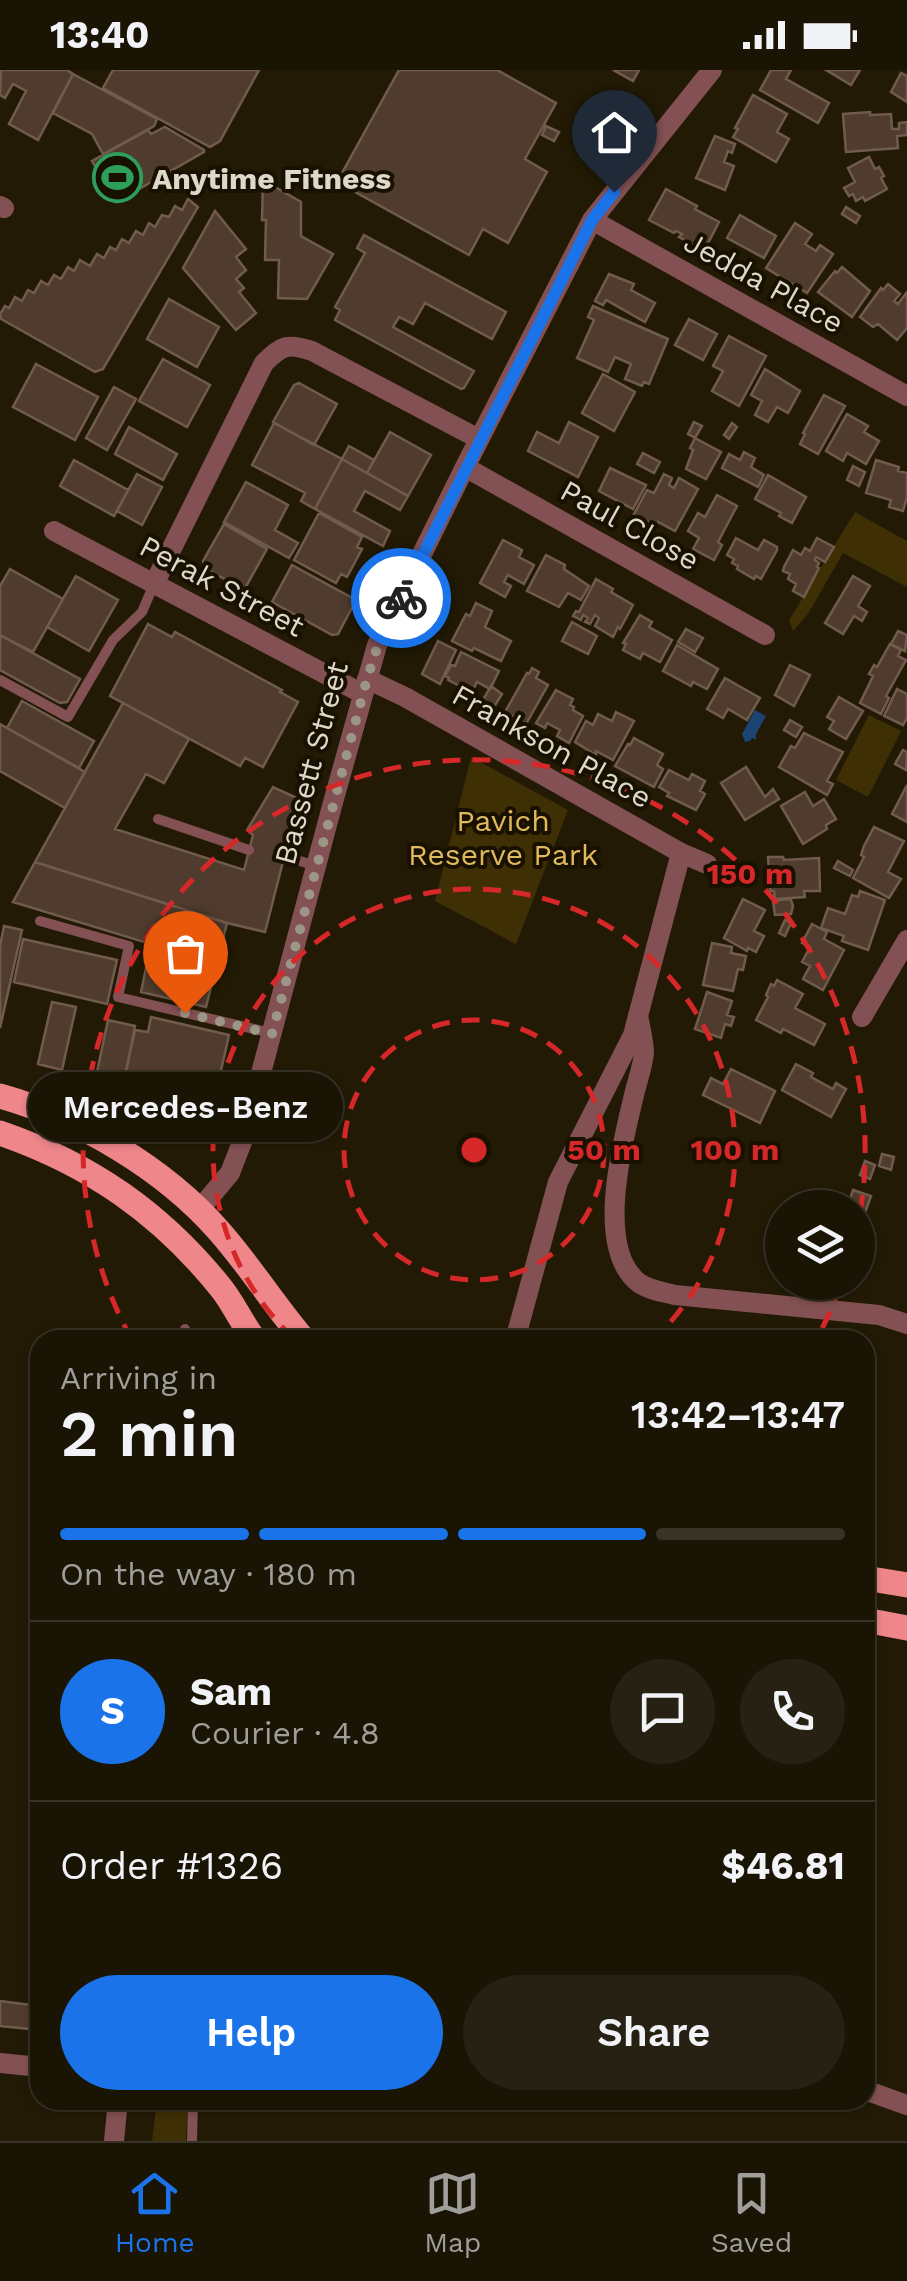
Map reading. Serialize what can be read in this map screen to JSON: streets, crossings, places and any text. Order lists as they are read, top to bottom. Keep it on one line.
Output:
{"streets":{"main road":["Bassett Street"],"street":["Jedda Place","Paul Close","Perak Street","Frankson Place"]},"crossings":[["Jedda Place","Bassett Street"],["Paul Close","Bassett Street"],["Perak Street","Frankson Place"],["Perak Street","Bassett Street"],["Frankson Place","Bassett Street"]],"parks":["Pavich Reserve Park"],"places":{"sports":["Anytime Fitness"],"other":["Mercedes-Benz"]},"page":{"status":"13:40","bubble":"Mercedes-Benz","heading":["2 min","Arriving in","13:42–13:47"],"panel":["Sam","Courier · 4.8","Order #1326","$46.81"],"bar":"On the way · 180 m","round":"S","buttons":["Help","Share"],"tabs":["Home","Map","Saved"]},"rings":["150 m","50 m","100 m"]}
